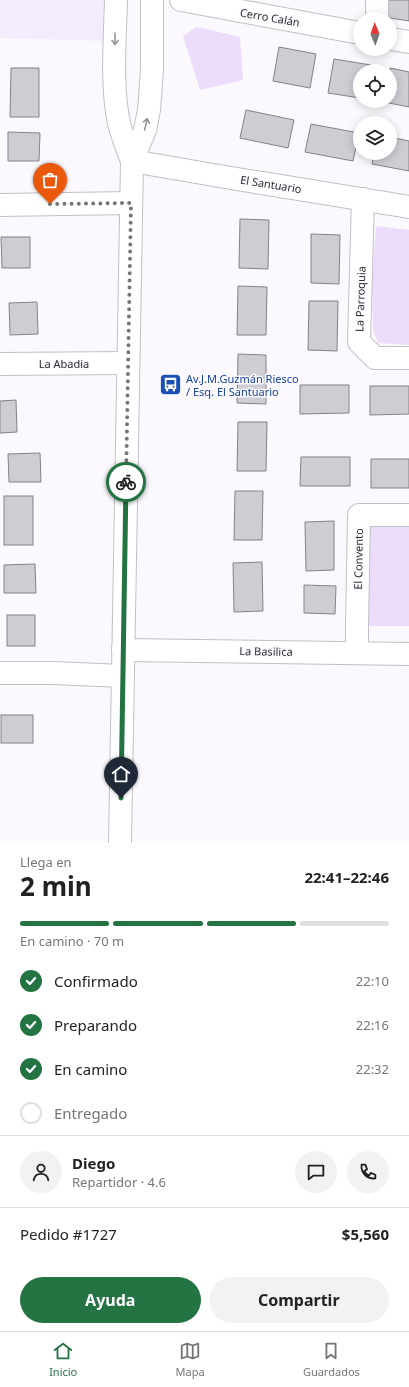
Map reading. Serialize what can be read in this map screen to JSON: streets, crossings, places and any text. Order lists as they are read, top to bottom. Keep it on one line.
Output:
{"streets":{"street":["Cerro Calán","El Santuario","La Parroquia","La Abadia","El Convento","La Basilica"]},"crossings":[["El Santuario","La Parroquia"],["El Convento","La Basilica"]],"places":{"bus stop":["Av.J.M.Guzmán Riesco / Esq. El Santuario"]},"north":"top","page":{"heading":["2 min","Llega en","22:41–22:46"],"panel":["Diego","Repartidor · 4.6","Pedido #1727","$5,560"],"bar":"En camino · 70 m","list":[["Confirmado","22:10"],["Preparando","22:16"],["En camino","22:32"],"Entregado"],"buttons":["Ayuda","Compartir"],"tabs":["Inicio","Mapa","Guardados"]}}
